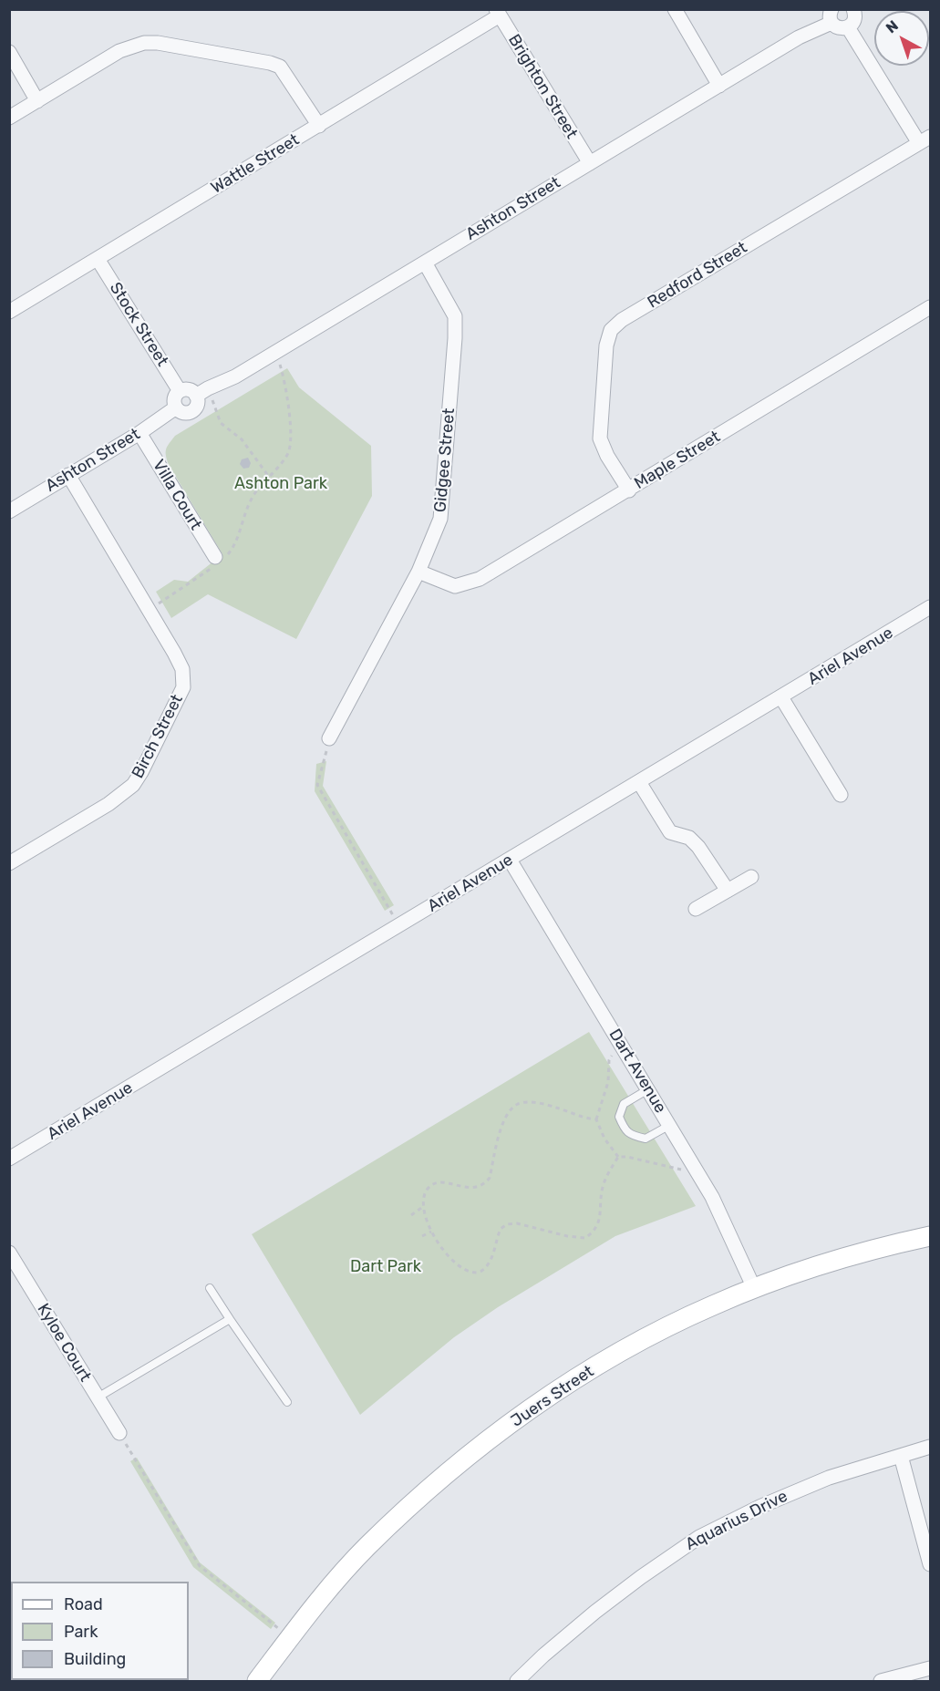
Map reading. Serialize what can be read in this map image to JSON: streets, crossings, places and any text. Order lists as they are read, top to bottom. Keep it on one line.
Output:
{"streets":{"street":["Brighton Street","Wattle Street","Ashton Street","Redford Street","Stock Street","Gidgee Street","Maple Street","Villa Court","Ariel Avenue","Birch Street","Dart Avenue","Kyloe Court","Juers Street","Aquarius Drive"]},"crossings":[["Brighton Street","Wattle Street"],["Brighton Street","Ashton Street"],["Wattle Street","Stock Street"],["Ashton Street","Gidgee Street"],["Ashton Street","Villa Court"],["Ashton Street","Birch Street"],["Redford Street","Maple Street"],["Gidgee Street","Maple Street"],["Ariel Avenue","Dart Avenue"],["Dart Avenue","Juers Street"]],"parks":["Ashton Park","Dart Park"],"legend":["Road","Park","Building"],"north":"top left"}
